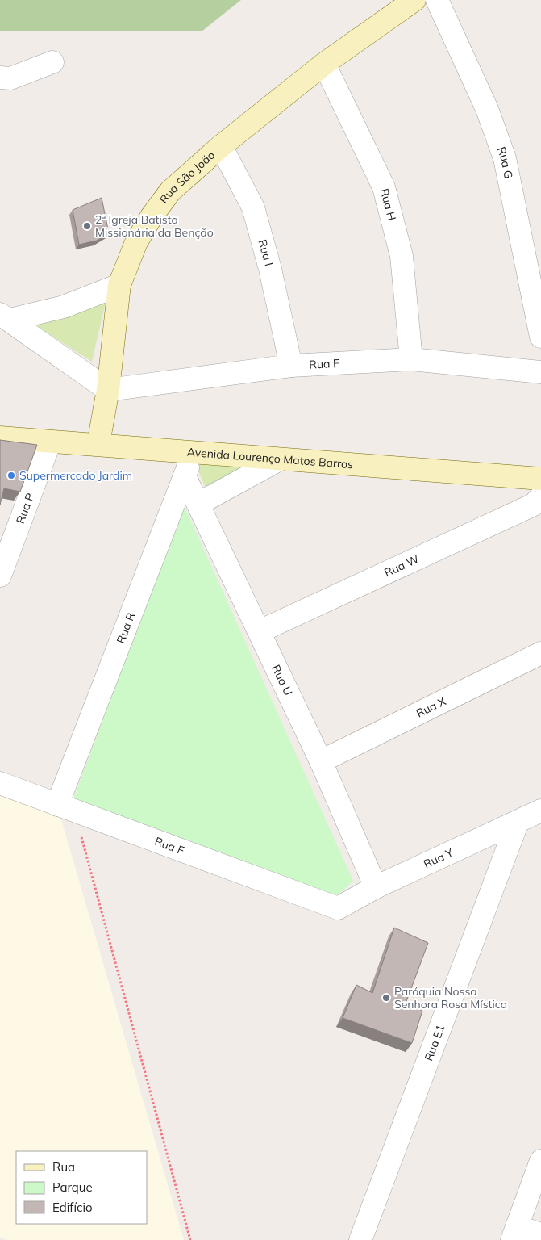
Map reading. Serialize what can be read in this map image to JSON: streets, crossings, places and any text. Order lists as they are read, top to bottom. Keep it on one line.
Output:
{"streets":{"street":["Rua G","Rua São João","Rua H","Rua I","Rua E","Avenida Lourenço Matos Barros","Rua P","Rua W","Rua R","Rua U","Rua X","Rua F","Rua Y","Rua E1"]},"crossings":[["Rua São João","Rua H"],["Rua São João","Rua I"],["Rua São João","Rua E"],["Rua São João","Avenida Lourenço Matos Barros"],["Rua H","Rua E"],["Rua I","Rua E"],["Avenida Lourenço Matos Barros","Rua P"],["Avenida Lourenço Matos Barros","Rua R"],["Rua W","Rua U"],["Rua R","Rua U"],["Rua R","Rua F"],["Rua U","Rua X"],["Rua U","Rua Y"],["Rua F","Rua Y"],["Rua Y","Rua E1"]],"places":["2ª Igreja Batista Missionária da Benção","Supermercado Jardim","Paróquia Nossa Senhora Rosa Mística"],"legend":["Rua","Parque","Edifício"]}
